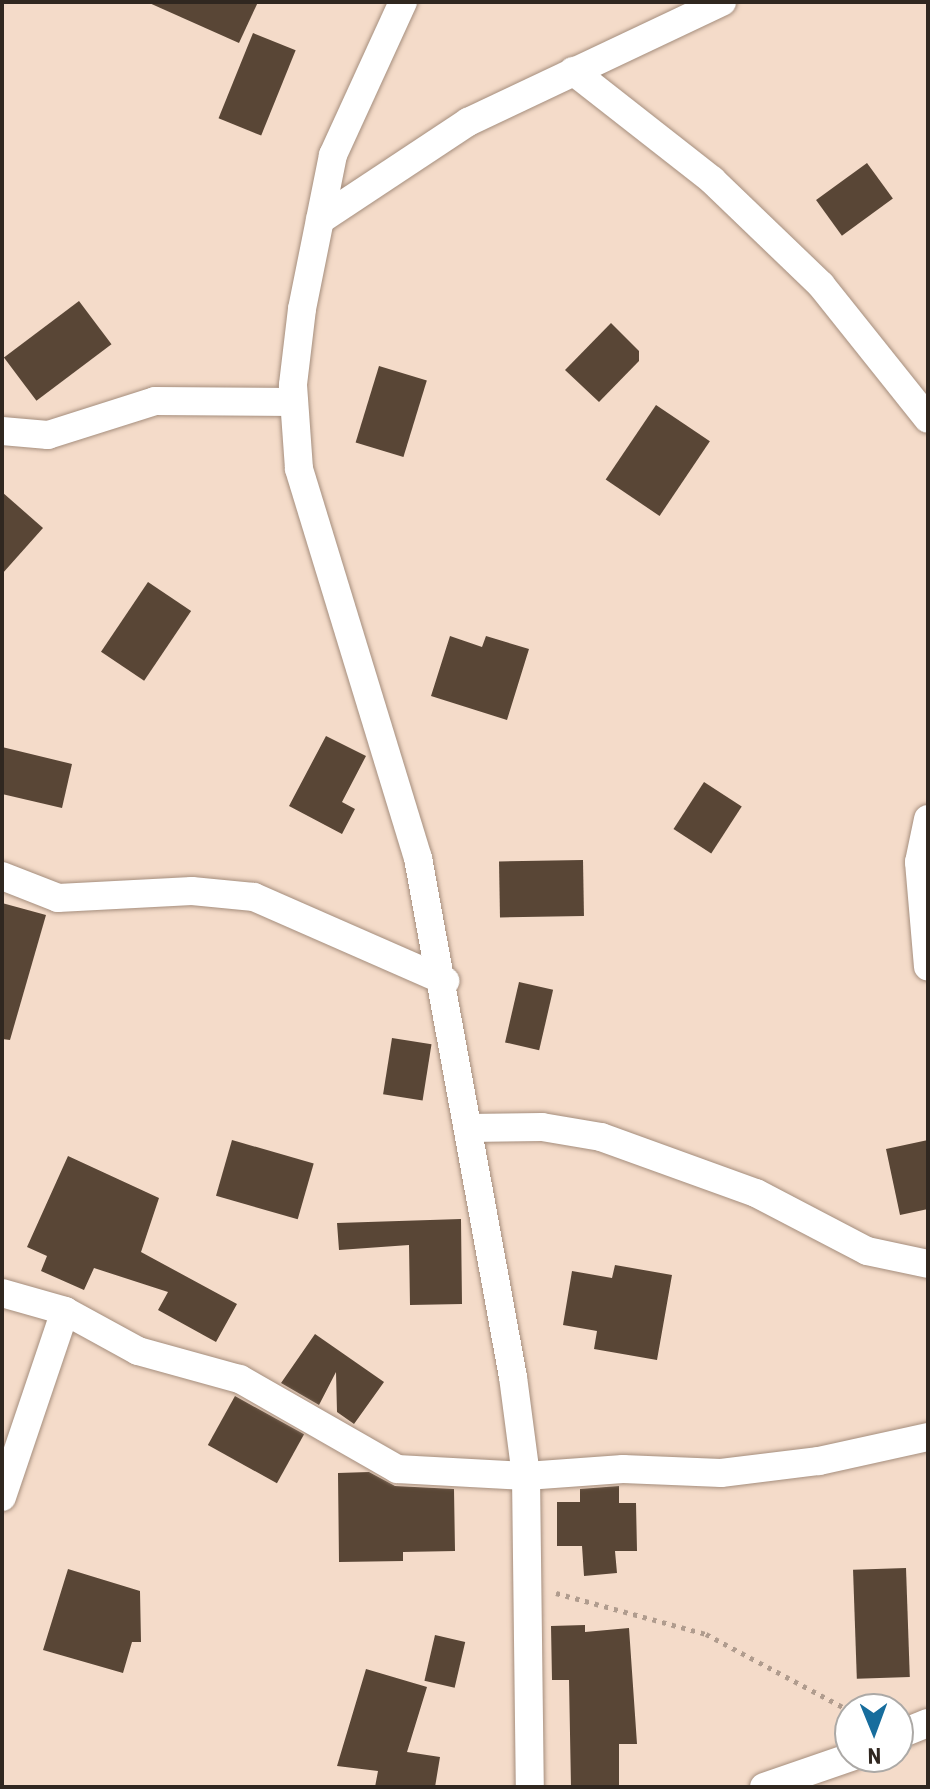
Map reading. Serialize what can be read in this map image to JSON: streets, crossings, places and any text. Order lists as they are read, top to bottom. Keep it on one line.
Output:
{"north":"bottom"}
